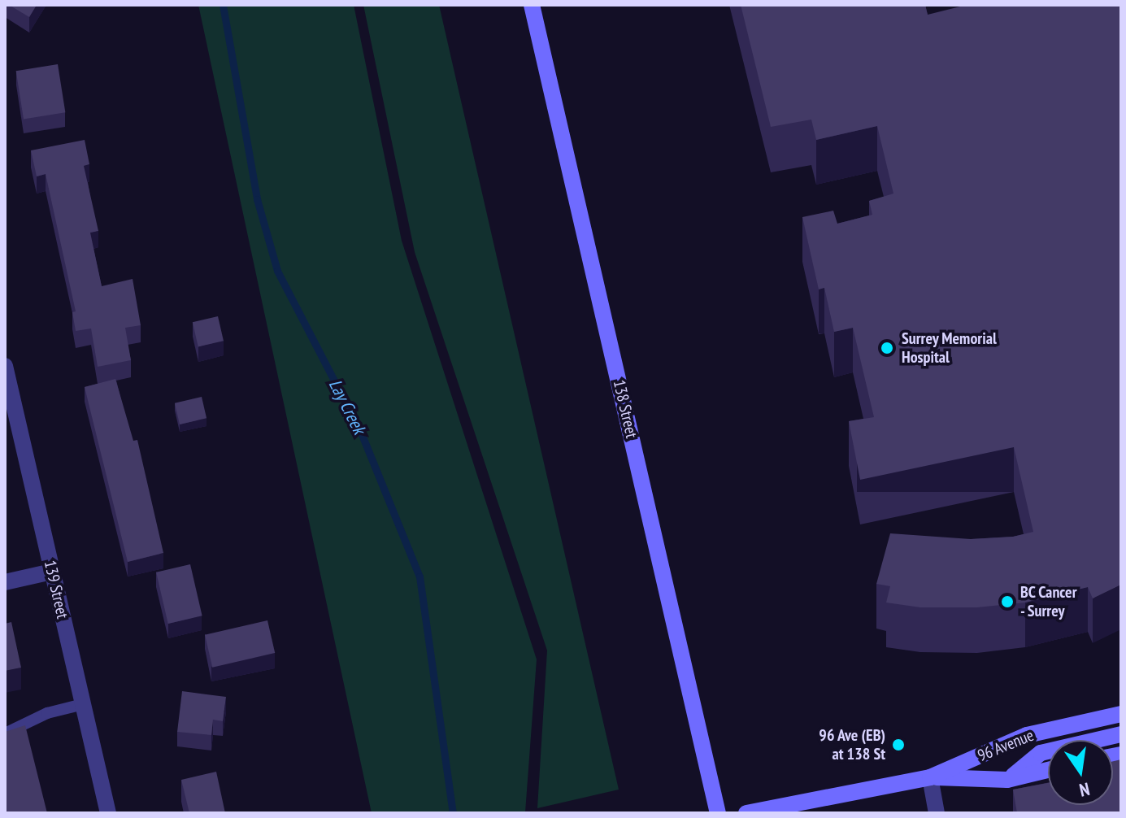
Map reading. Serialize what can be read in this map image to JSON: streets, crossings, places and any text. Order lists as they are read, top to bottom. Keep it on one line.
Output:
{"streets":{"street":["138 Street","139 Street","96 Avenue"]},"water":["Lay Creek"],"places":["Surrey Memorial Hospital","BC Cancer - Surrey","96 Ave (EB) at 138 St"],"north":"bottom"}
